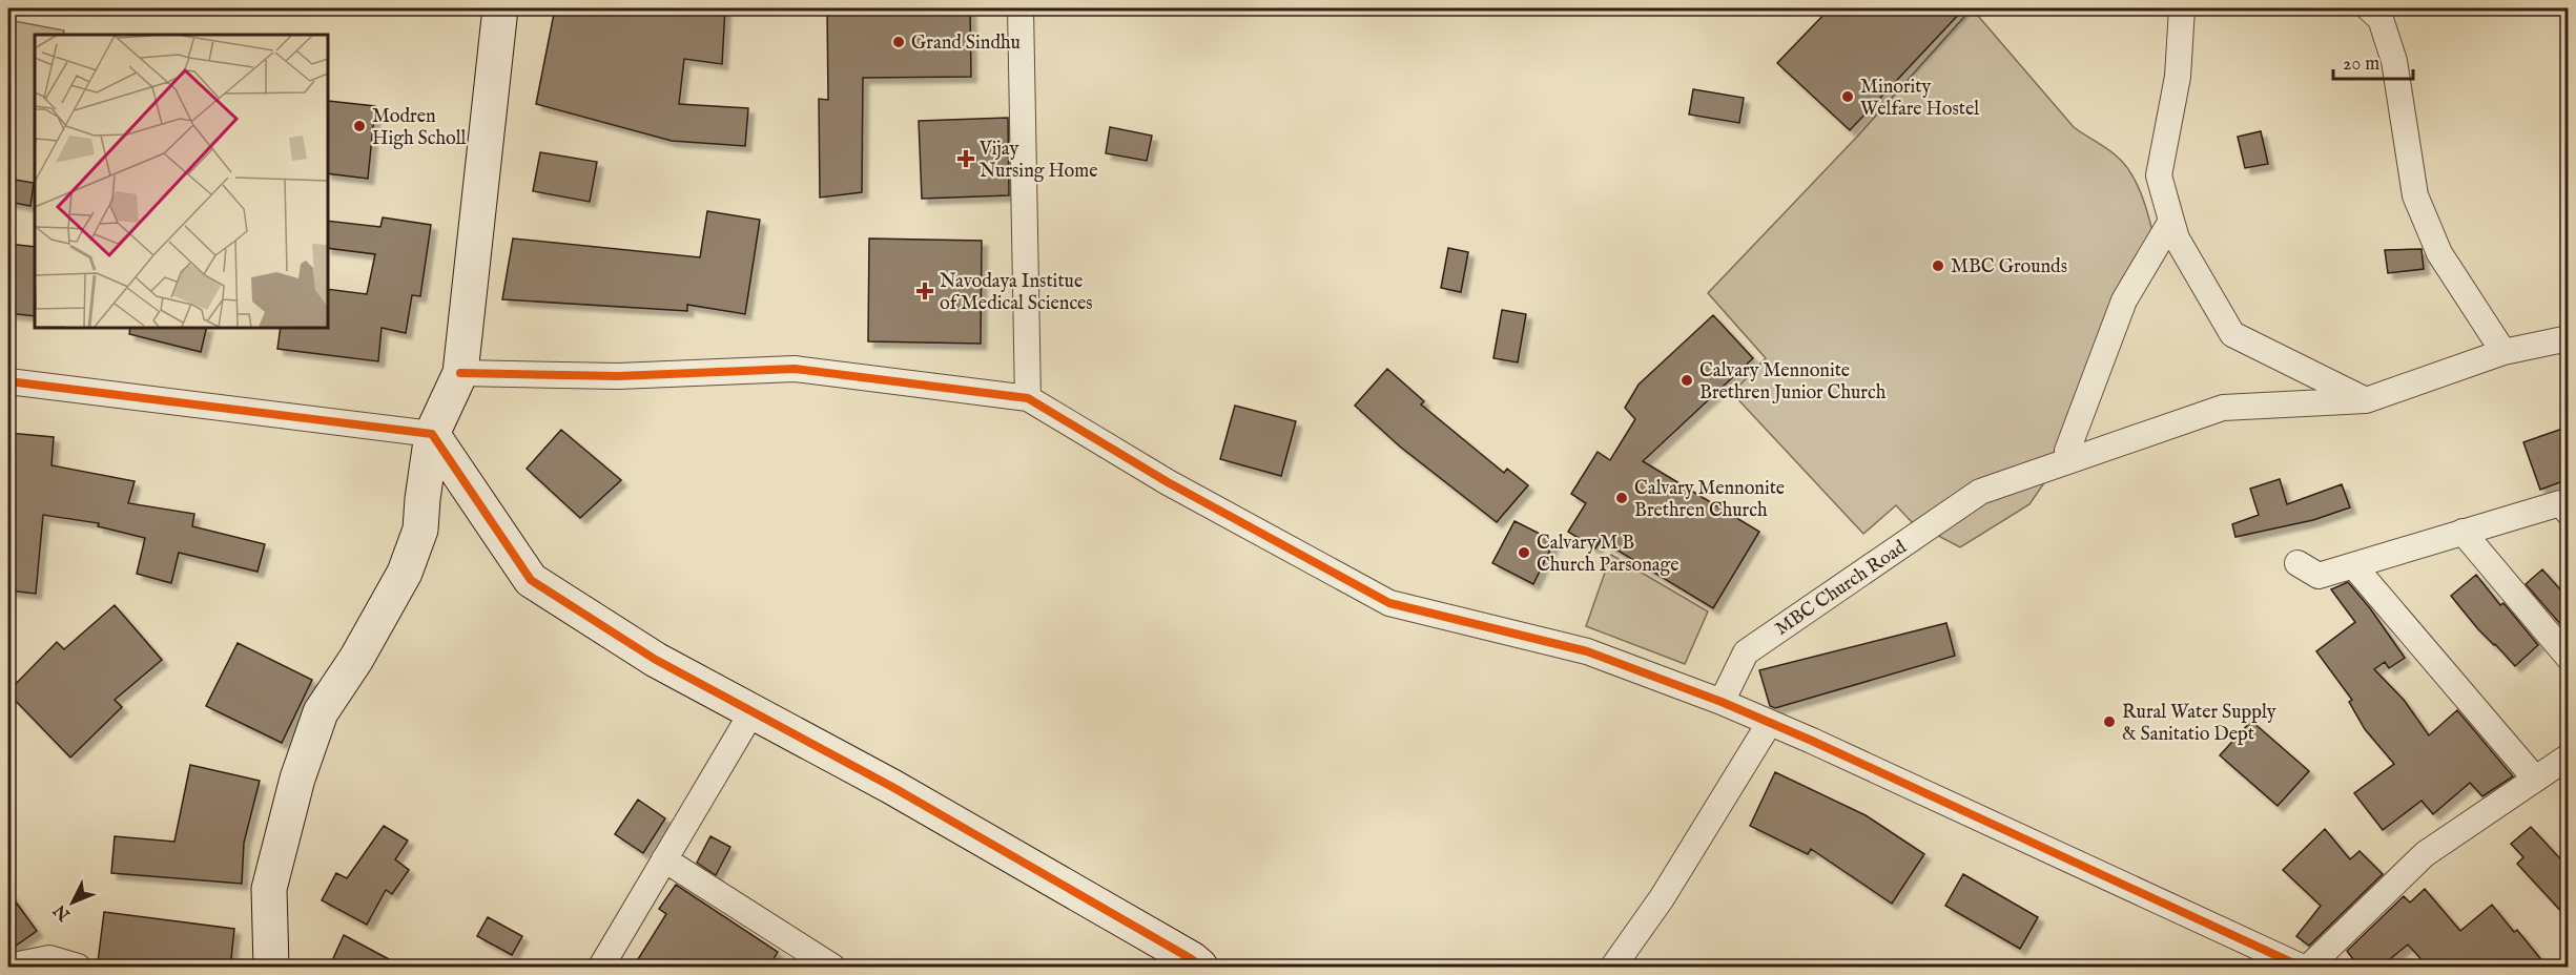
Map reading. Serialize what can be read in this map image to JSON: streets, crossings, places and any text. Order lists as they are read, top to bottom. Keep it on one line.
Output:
{"streets":{"street":["MBC Church Road"]},"places":{"other":["Grand Sindhu","Minority Welfare Hostel","Modren High Scholl","MBC Grounds","Calvary Mennonite Brethren Junior Church","Calvary Mennonite Brethren Church","Calvary M B Church Parsonage","Rural Water Supply & Sanitatio Dept"],"health":["Vijay Nursing Home","Navodaya Institue of Medical Sciences"]},"scale_bar":"20 m","north":"bottom left"}
